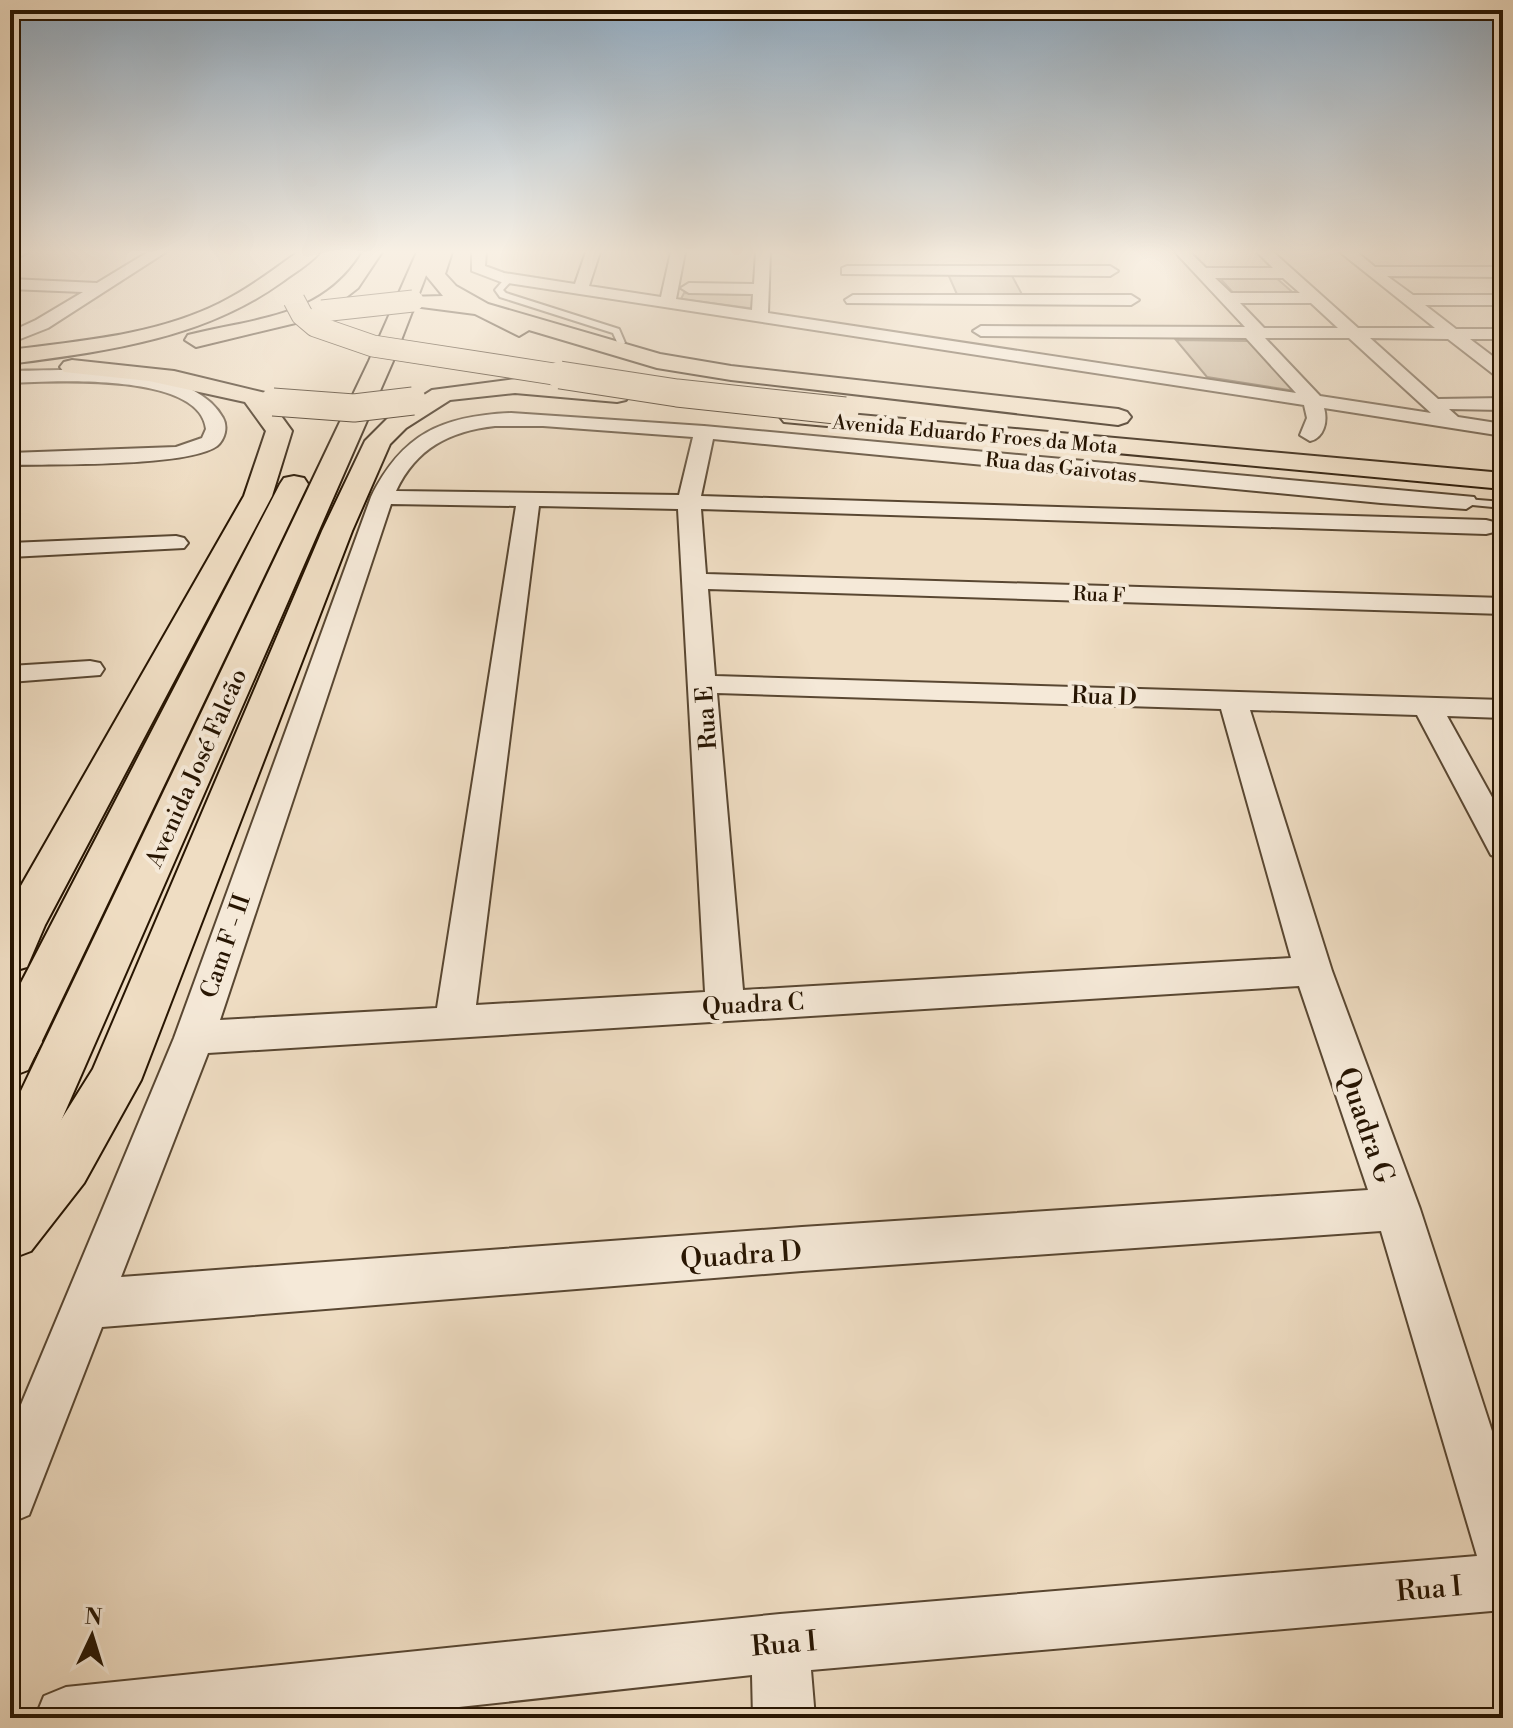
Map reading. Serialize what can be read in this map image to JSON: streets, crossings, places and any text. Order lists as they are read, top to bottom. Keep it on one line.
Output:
{"streets":{"main road":["Avenida Eduardo Froes da Mota","Avenida José Falcão"],"street":["Rua das Gaivotas","Rua F","Rua D","Rua E","Cam F - II","Quadra C","Quadra G","Quadra D","Rua I"]},"crossings":[["Avenida Eduardo Froes da Mota","Rua das Gaivotas"],["Avenida Eduardo Froes da Mota","Cam F - II"],["Rua das Gaivotas","Rua E"],["Rua das Gaivotas","Cam F - II"],["Rua F","Rua E"],["Rua D","Rua E"],["Rua D","Quadra G"],["Rua E","Quadra C"],["Cam F - II","Quadra C"],["Cam F - II","Quadra D"],["Quadra C","Quadra G"],["Quadra G","Quadra D"]],"north":"top"}
